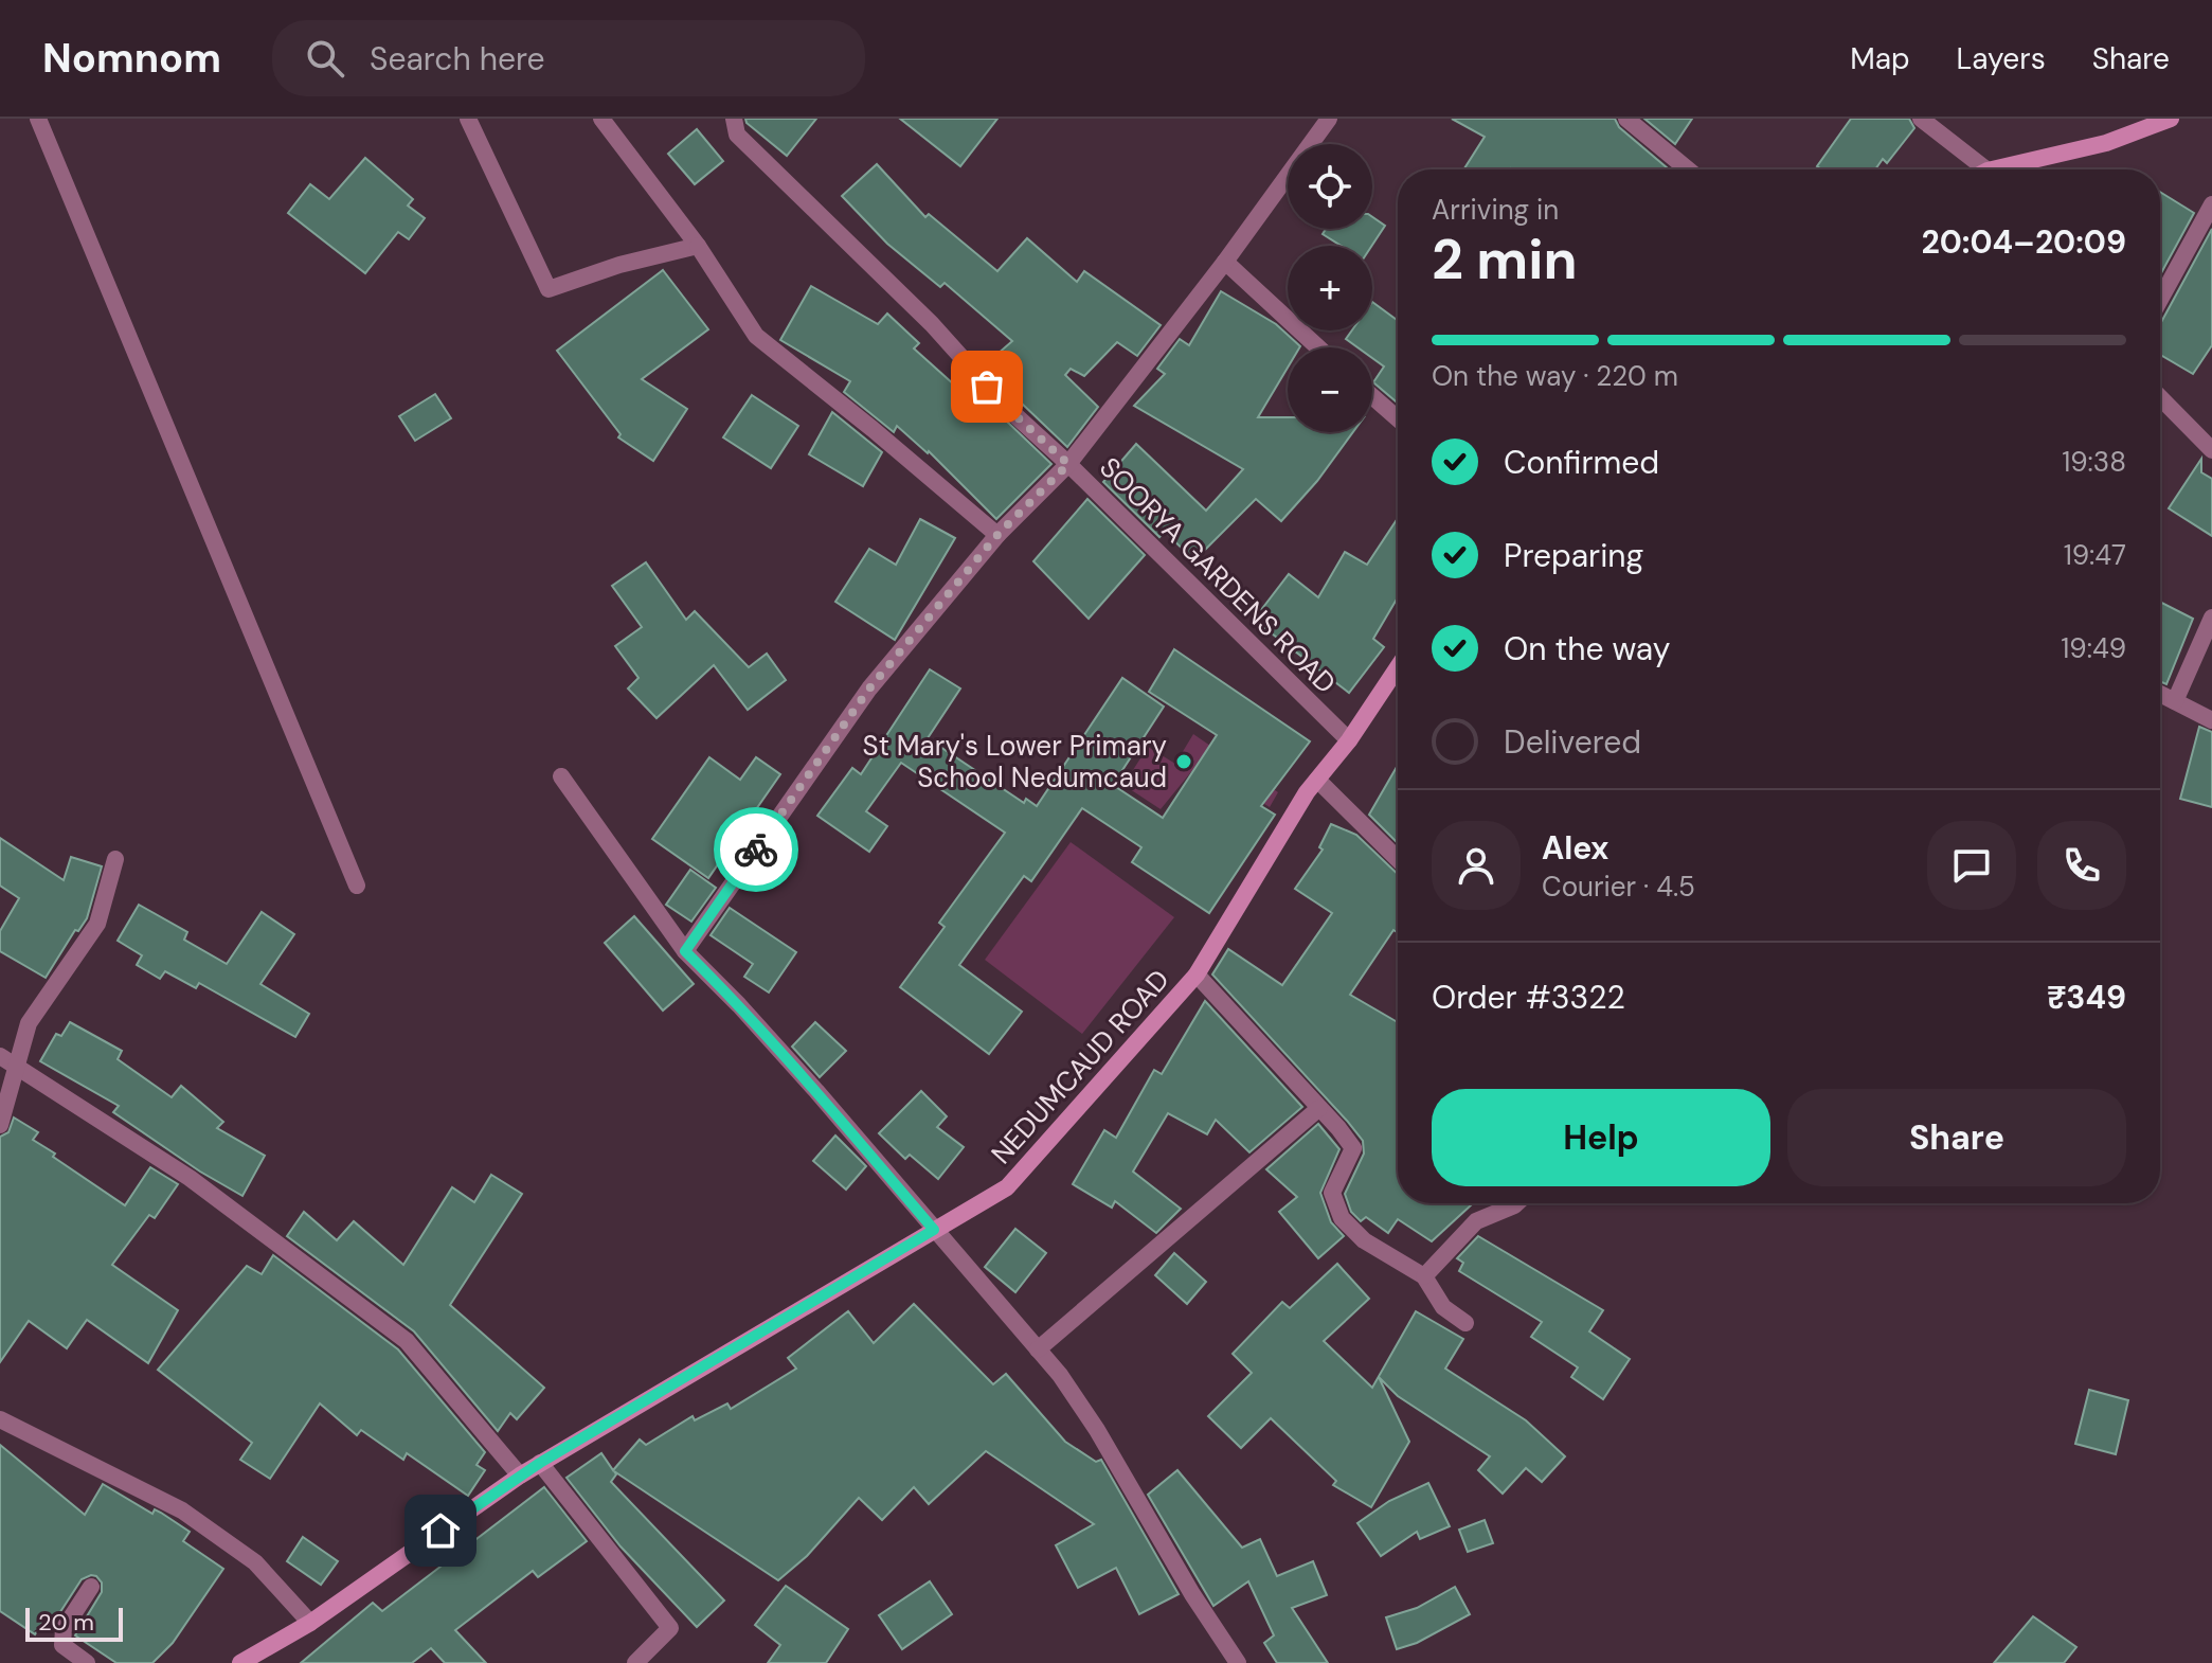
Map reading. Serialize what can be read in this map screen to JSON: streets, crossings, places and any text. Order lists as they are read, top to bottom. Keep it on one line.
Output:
{"streets":{"main road":["NEDUMCAUD ROAD"],"street":["SOORYA GARDENS ROAD"]},"crossings":[["SOORYA GARDENS ROAD","NEDUMCAUD ROAD"]],"places":["St Mary's Lower Primary School Nedumcaud"],"scale_bar":"20 m","page":{"header":"Nomnom","search":"Search here","nav":["Map","Layers","Share"],"map_buttons":["+","−"],"heading":["2 min","Arriving in","20:04–20:09"],"panel":["Alex","Courier · 4.5","Order #3322","₹349"],"bar":"On the way · 220 m","list":[["Confirmed","19:38"],["Preparing","19:47"],["On the way","19:49"],"Delivered"],"buttons":["Help","Share"],"scale":"20 m"}}
